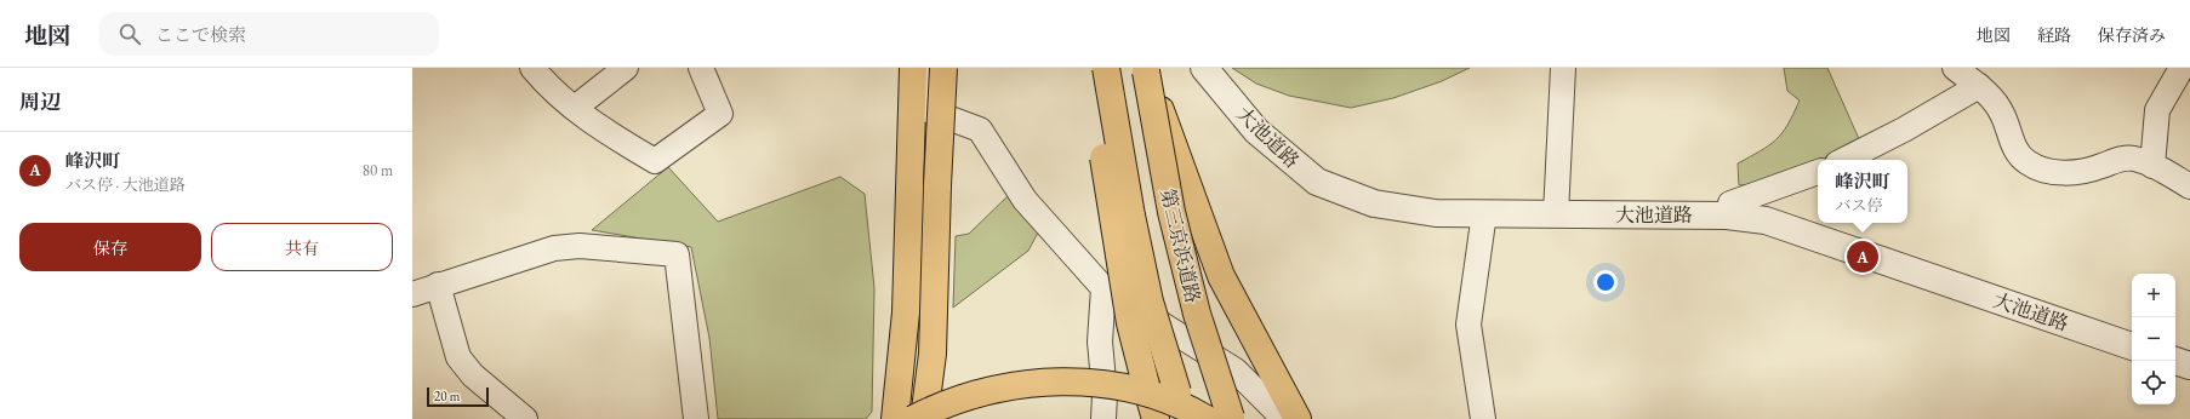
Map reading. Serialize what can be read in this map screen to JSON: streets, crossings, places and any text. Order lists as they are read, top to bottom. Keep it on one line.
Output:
{"streets":{"highway":["第三京浜道路"],"street":["大池道路"]},"scale_bar":"20 m","page":{"header":"地図","search":"ここで検索","nav":["地図","経路","保存済み"],"heading":"周辺","list":[{"mark":"A","name":"峰沢町","note":"バス停 · 大池道路","value":"80 m"}],"popup":["峰沢町","バス停"],"buttons":["保存","共有"],"pins":"A","map_buttons":["+","−"],"scale":"20 m"}}
